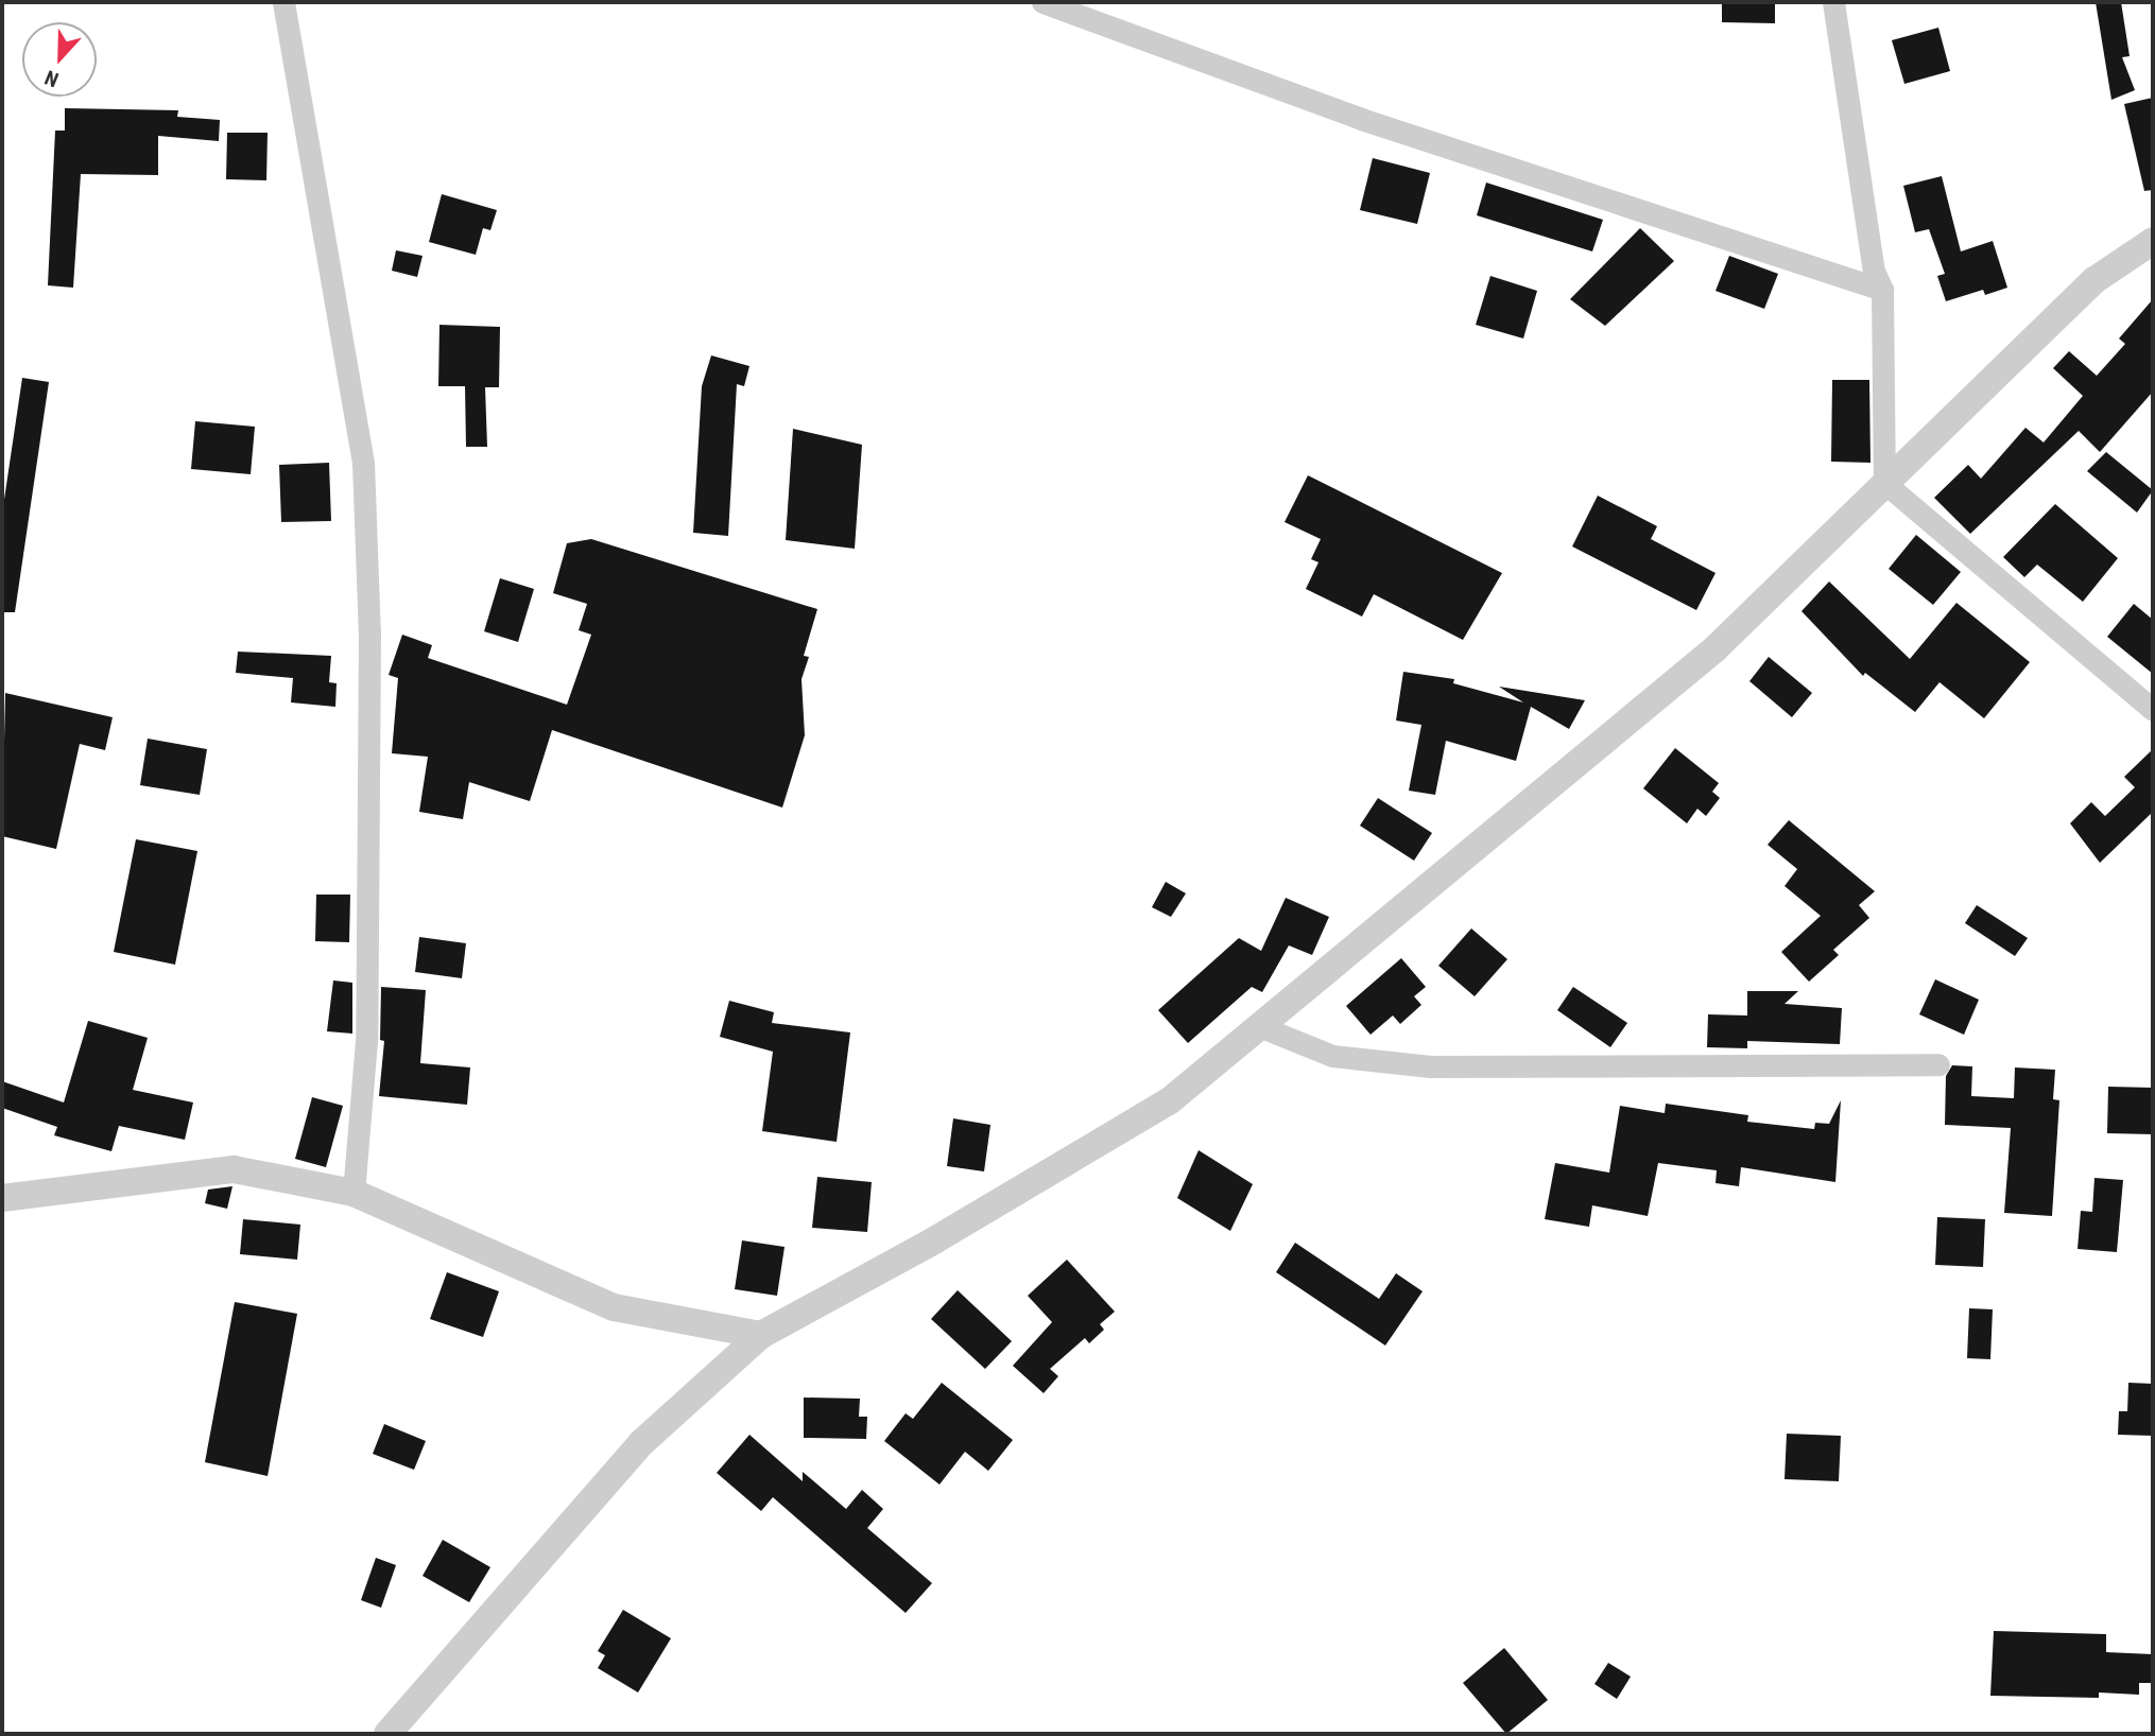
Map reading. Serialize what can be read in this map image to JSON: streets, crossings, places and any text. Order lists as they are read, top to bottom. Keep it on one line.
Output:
{"north":"bottom"}
